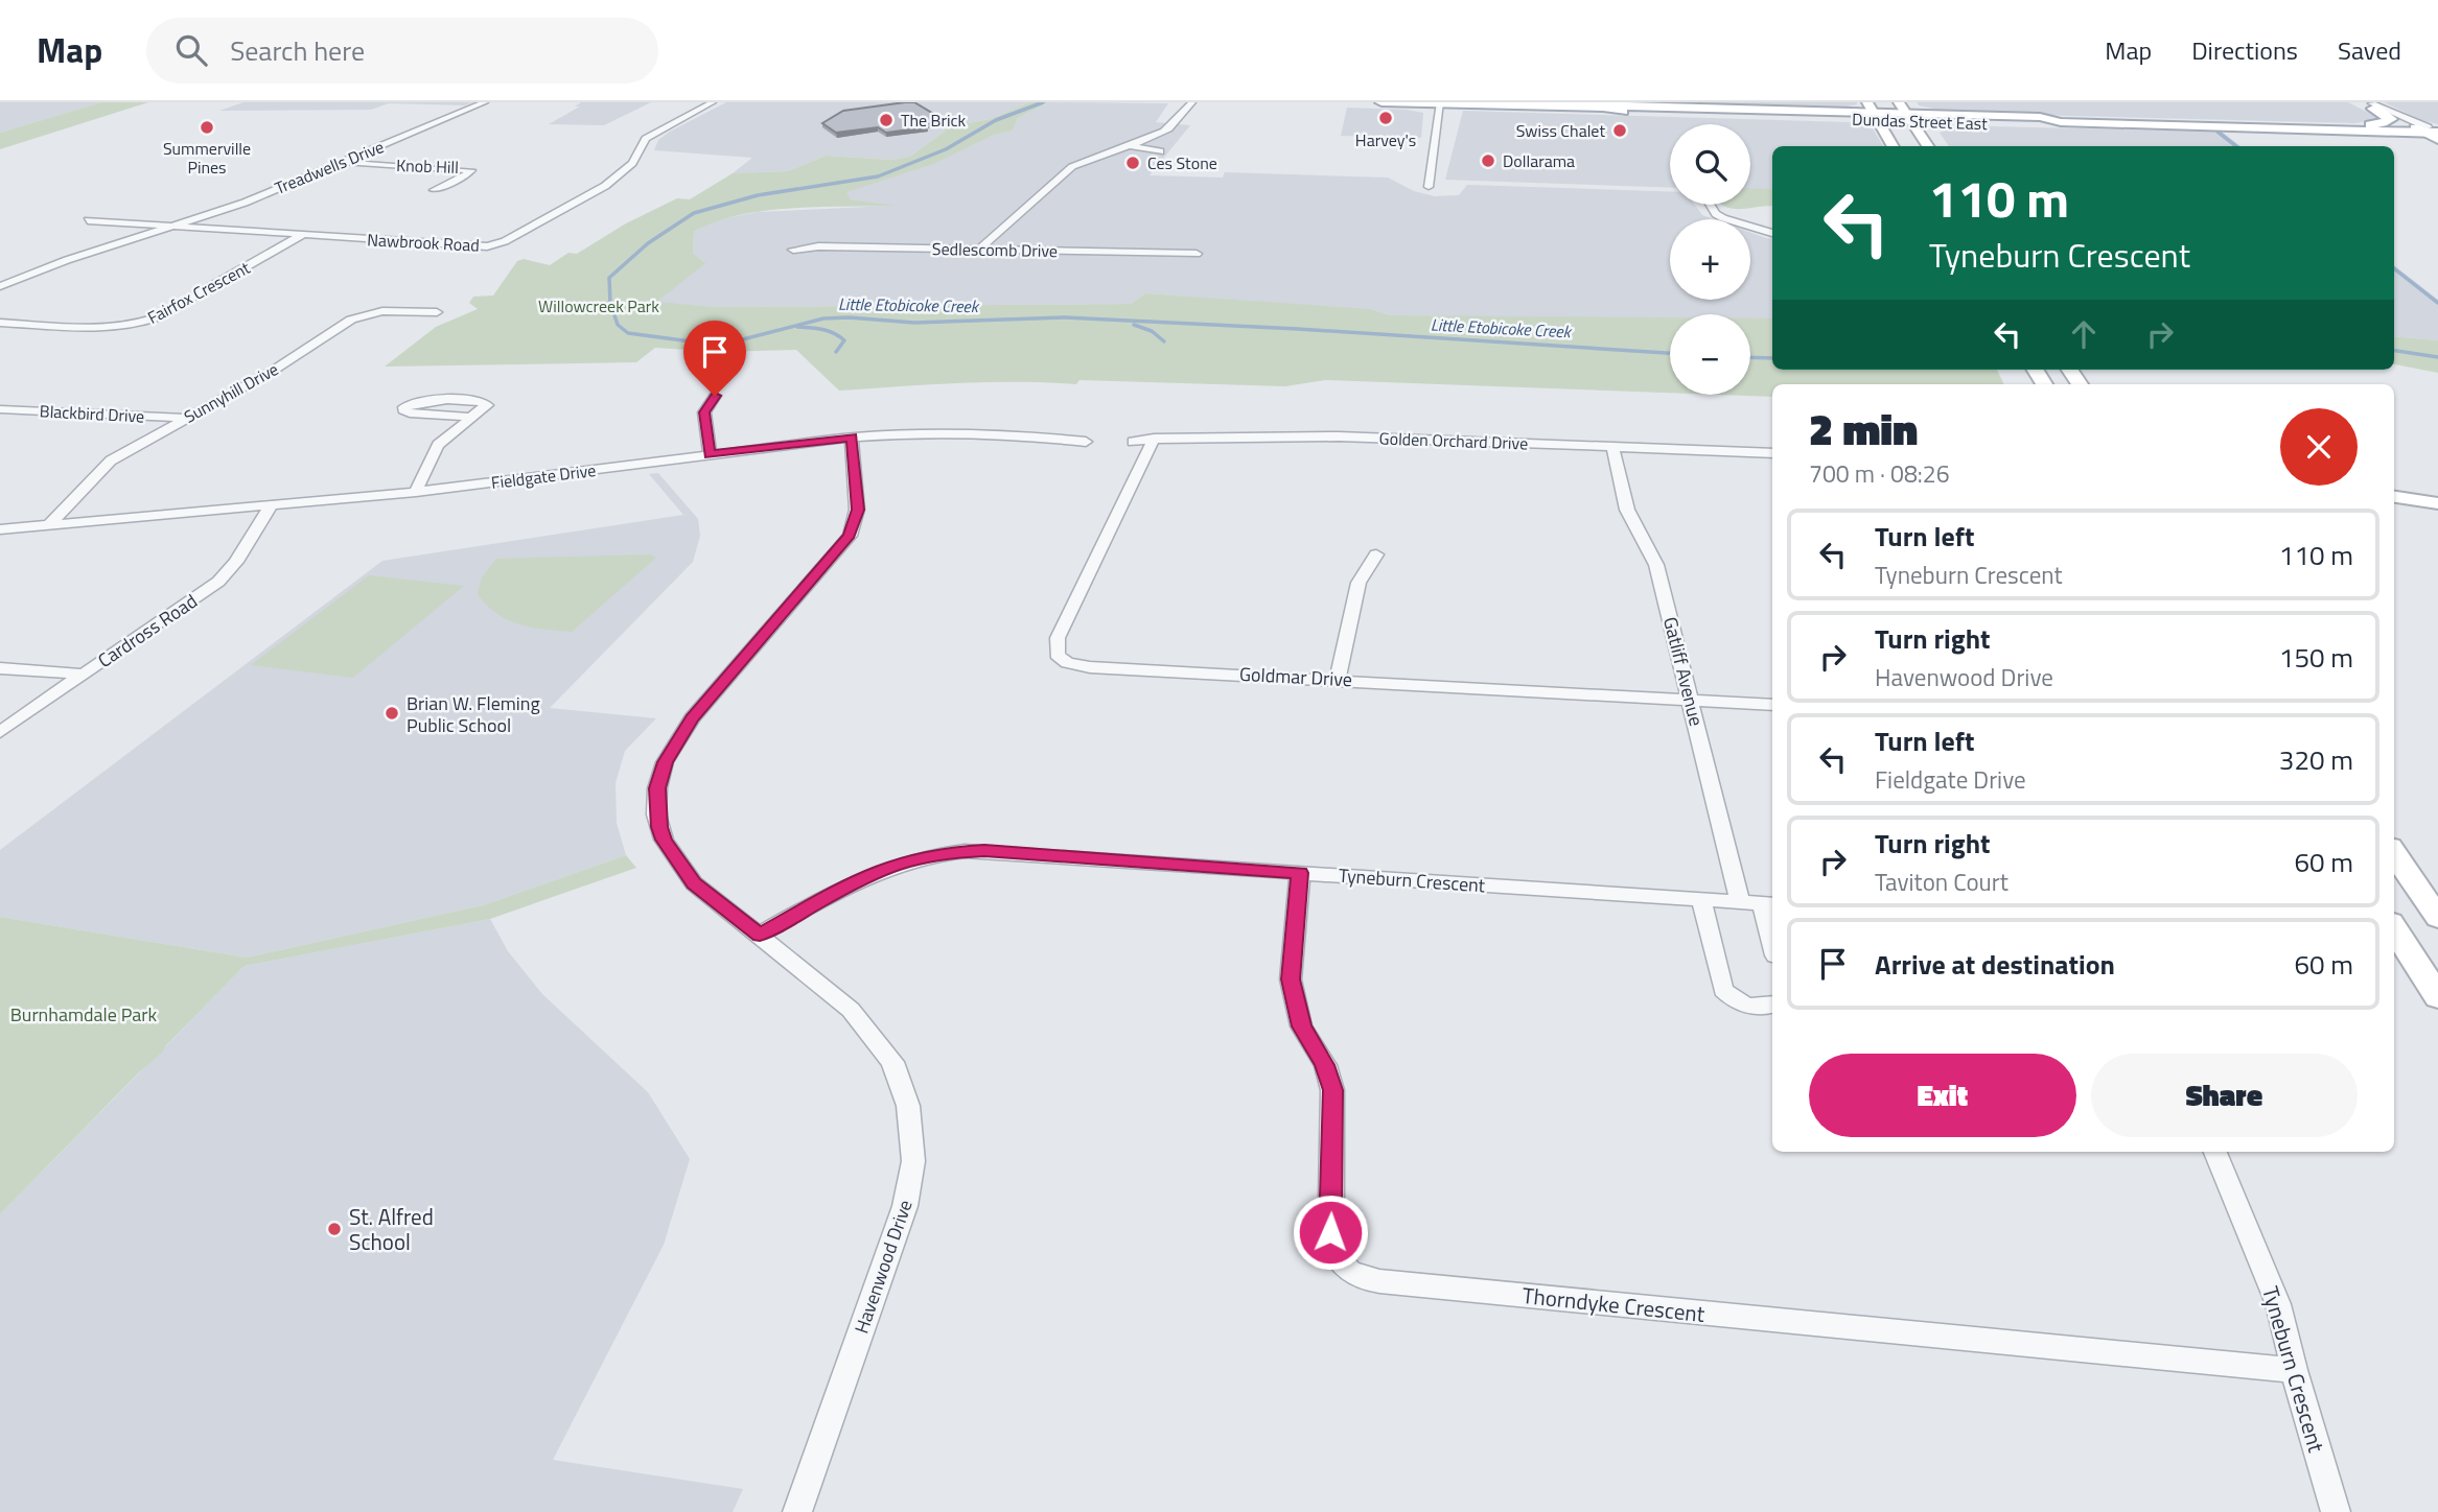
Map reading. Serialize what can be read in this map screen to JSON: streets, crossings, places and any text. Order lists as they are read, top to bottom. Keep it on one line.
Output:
{"streets":{"main road":["Dundas Street East"],"street":["Knob Hill","Treadwells Drive","Nawbrook Road","Sedlescomb Drive","Fairfox Crescent","Sunnyhill Drive","Blackbird Drive","Golden Orchard Drive","Fieldgate Drive","Cardross Road","Gatliff Avenue","Goldmar Drive","Tyneburn Crescent","Havenwood Drive","Thorndyke Crescent"]},"crossings":[["Knob Hill","Treadwells Drive"],["Treadwells Drive","Nawbrook Road"],["Nawbrook Road","Fairfox Crescent"],["Sunnyhill Drive","Blackbird Drive"],["Sunnyhill Drive","Fieldgate Drive"],["Golden Orchard Drive","Gatliff Avenue"],["Golden Orchard Drive","Goldmar Drive"],["Fieldgate Drive","Cardross Road"],["Fieldgate Drive","Havenwood Drive"],["Gatliff Avenue","Goldmar Drive"],["Gatliff Avenue","Tyneburn Crescent"],["Tyneburn Crescent","Havenwood Drive"],["Tyneburn Crescent","Thorndyke Crescent"]],"water":["Little Etobicoke Creek"],"parks":["Willowcreek Park","Burnhamdale Park"],"places":["Harvey's","The Brick","Summerville Pines","Swiss Chalet","Dollarama","Ces Stone","Brian W. Fleming Public School","St. Alfred School"],"page":{"header":"Map","search":"Search here","nav":["Map","Directions","Saved"],"map_buttons":["+","−"],"turn":["110 m","Tyneburn Crescent"],"heading":["2 min","700 m · 08:26"],"list":[{"name":"Turn left","note":"Tyneburn Crescent","value":"110 m"},{"name":"Turn right","note":"Havenwood Drive","value":"150 m"},{"name":"Turn left","note":"Fieldgate Drive","value":"320 m"},{"name":"Turn right","note":"Taviton Court","value":"60 m"},{"name":"Arrive at destination","value":"60 m"}],"buttons":["Exit","Share"]}}
